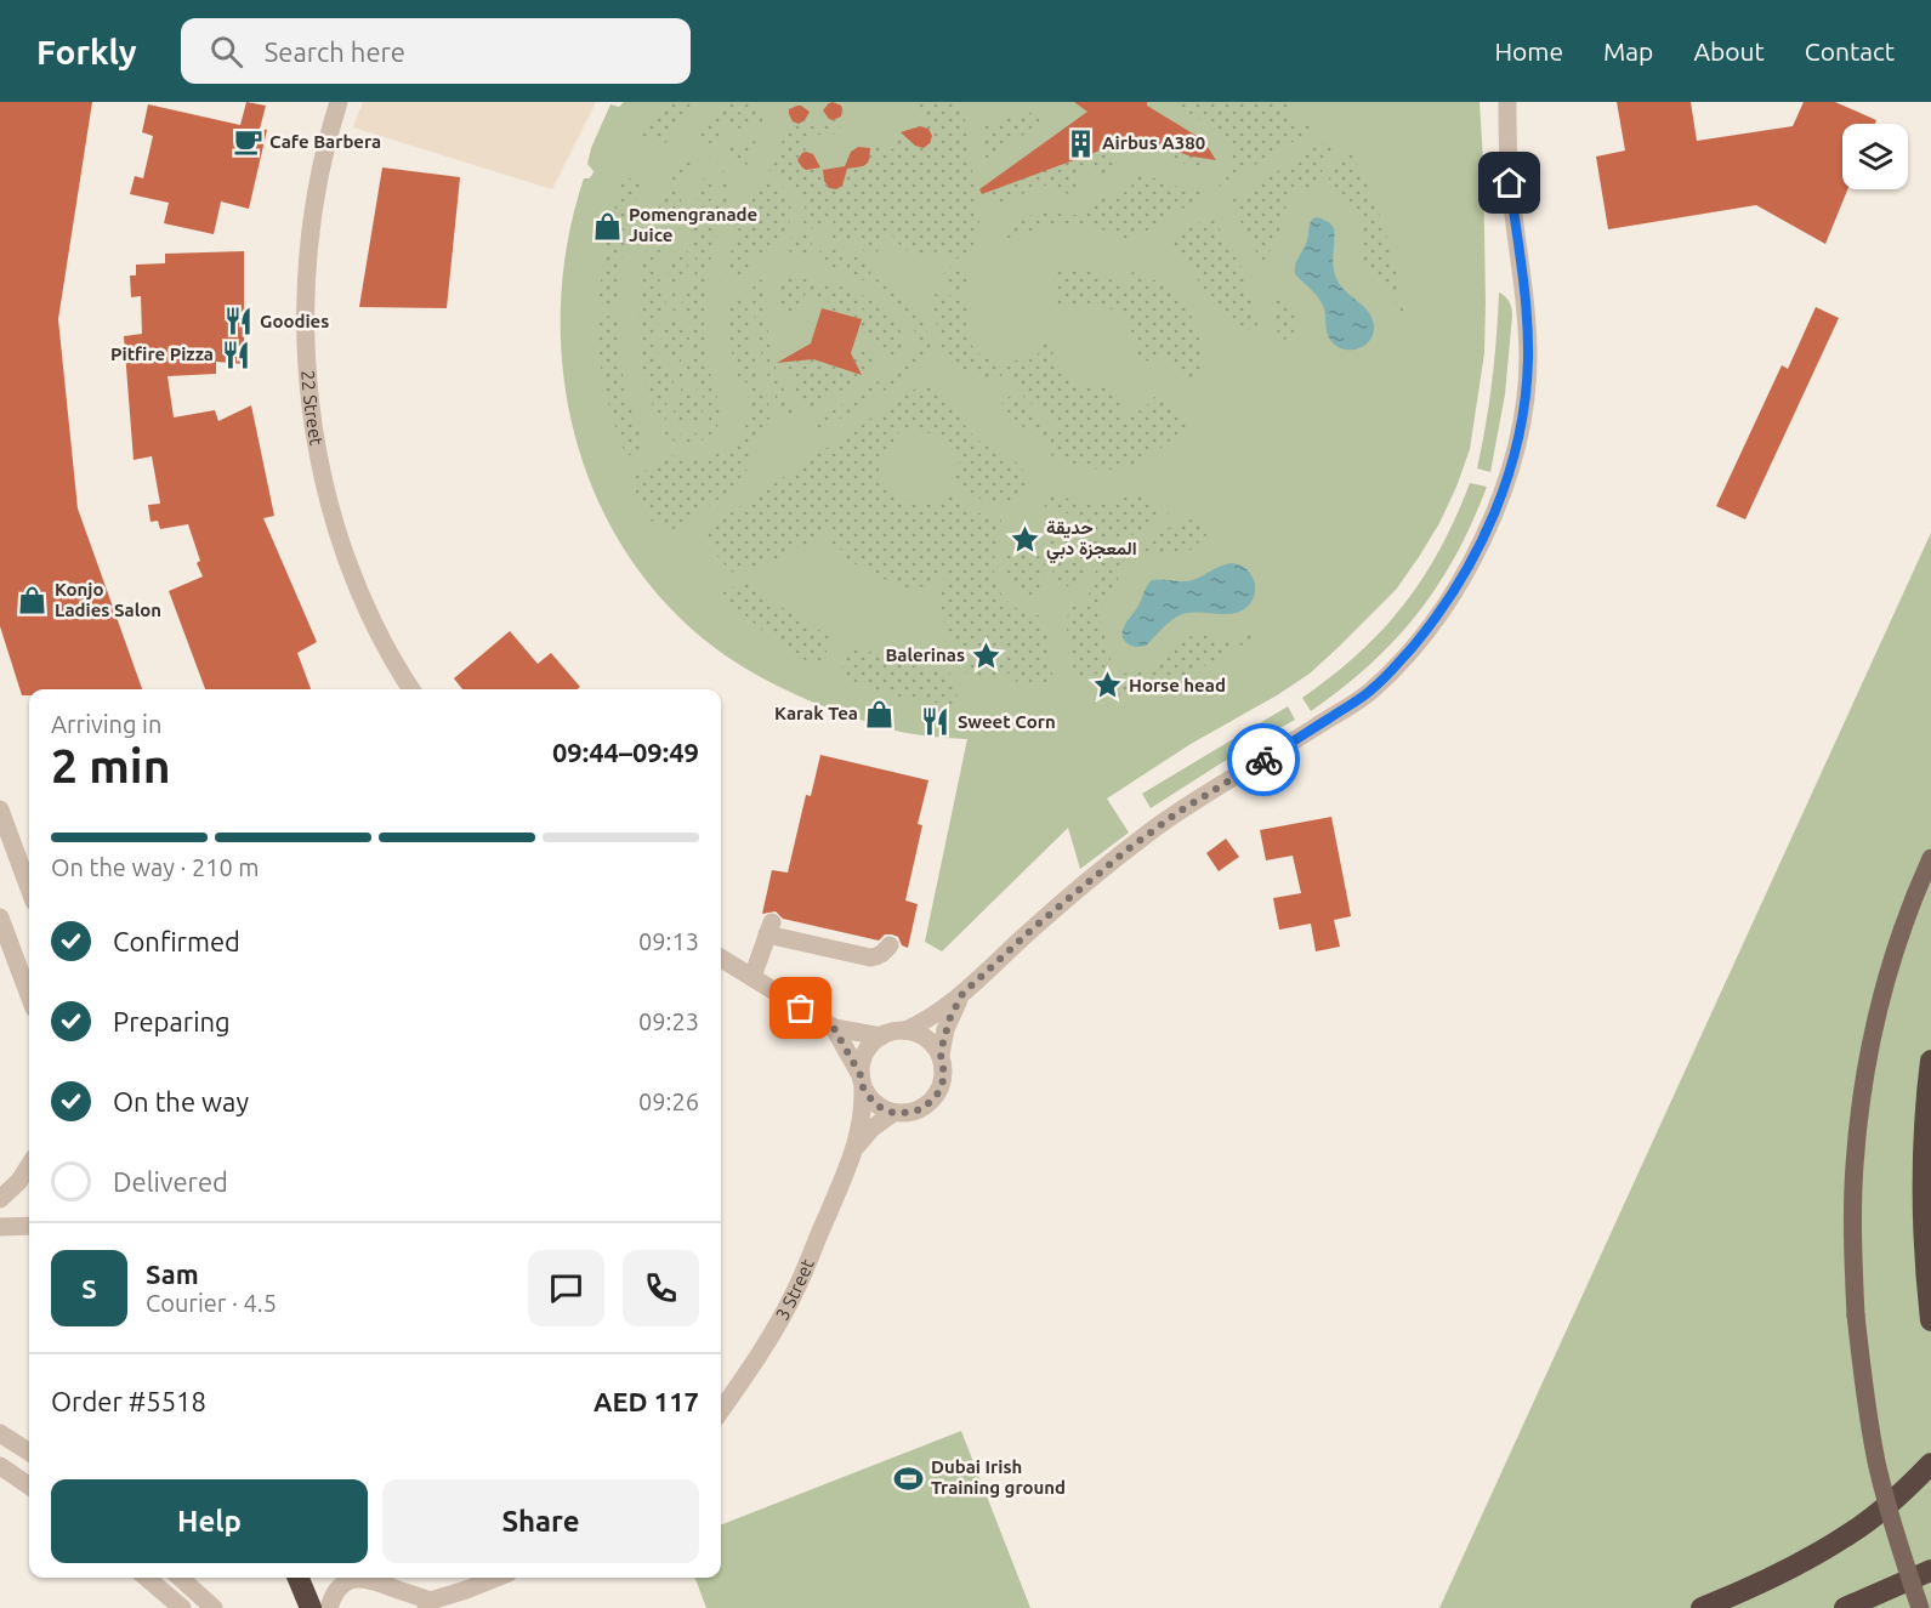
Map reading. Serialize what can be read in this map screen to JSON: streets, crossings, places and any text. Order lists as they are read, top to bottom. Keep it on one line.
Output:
{"streets":{"street":["22 Street","3 Street"]},"places":{"cafe":["Cafe Barbera"],"building":["Airbus A380"],"shop":["Pomengranade Juice","Konjo Ladies Salon","Karak Tea"],"restaurant":["Goodies","Pitfire Pizza","Sweet Corn"],"place":["حديقة المعجزة دبي","Balerinas","Horse head"],"sports":["Dubai Irish Training ground"]},"page":{"header":"Forkly","search":"Search here","nav":["Home","Map","About","Contact"],"heading":["2 min","Arriving in","09:44–09:49"],"panel":["Sam","Courier · 4.5","Order #5518","AED 117"],"bar":"On the way · 210 m","list":[["Confirmed","09:13"],["Preparing","09:23"],["On the way","09:26"],"Delivered"],"round":"S","buttons":["Help","Share"]}}
